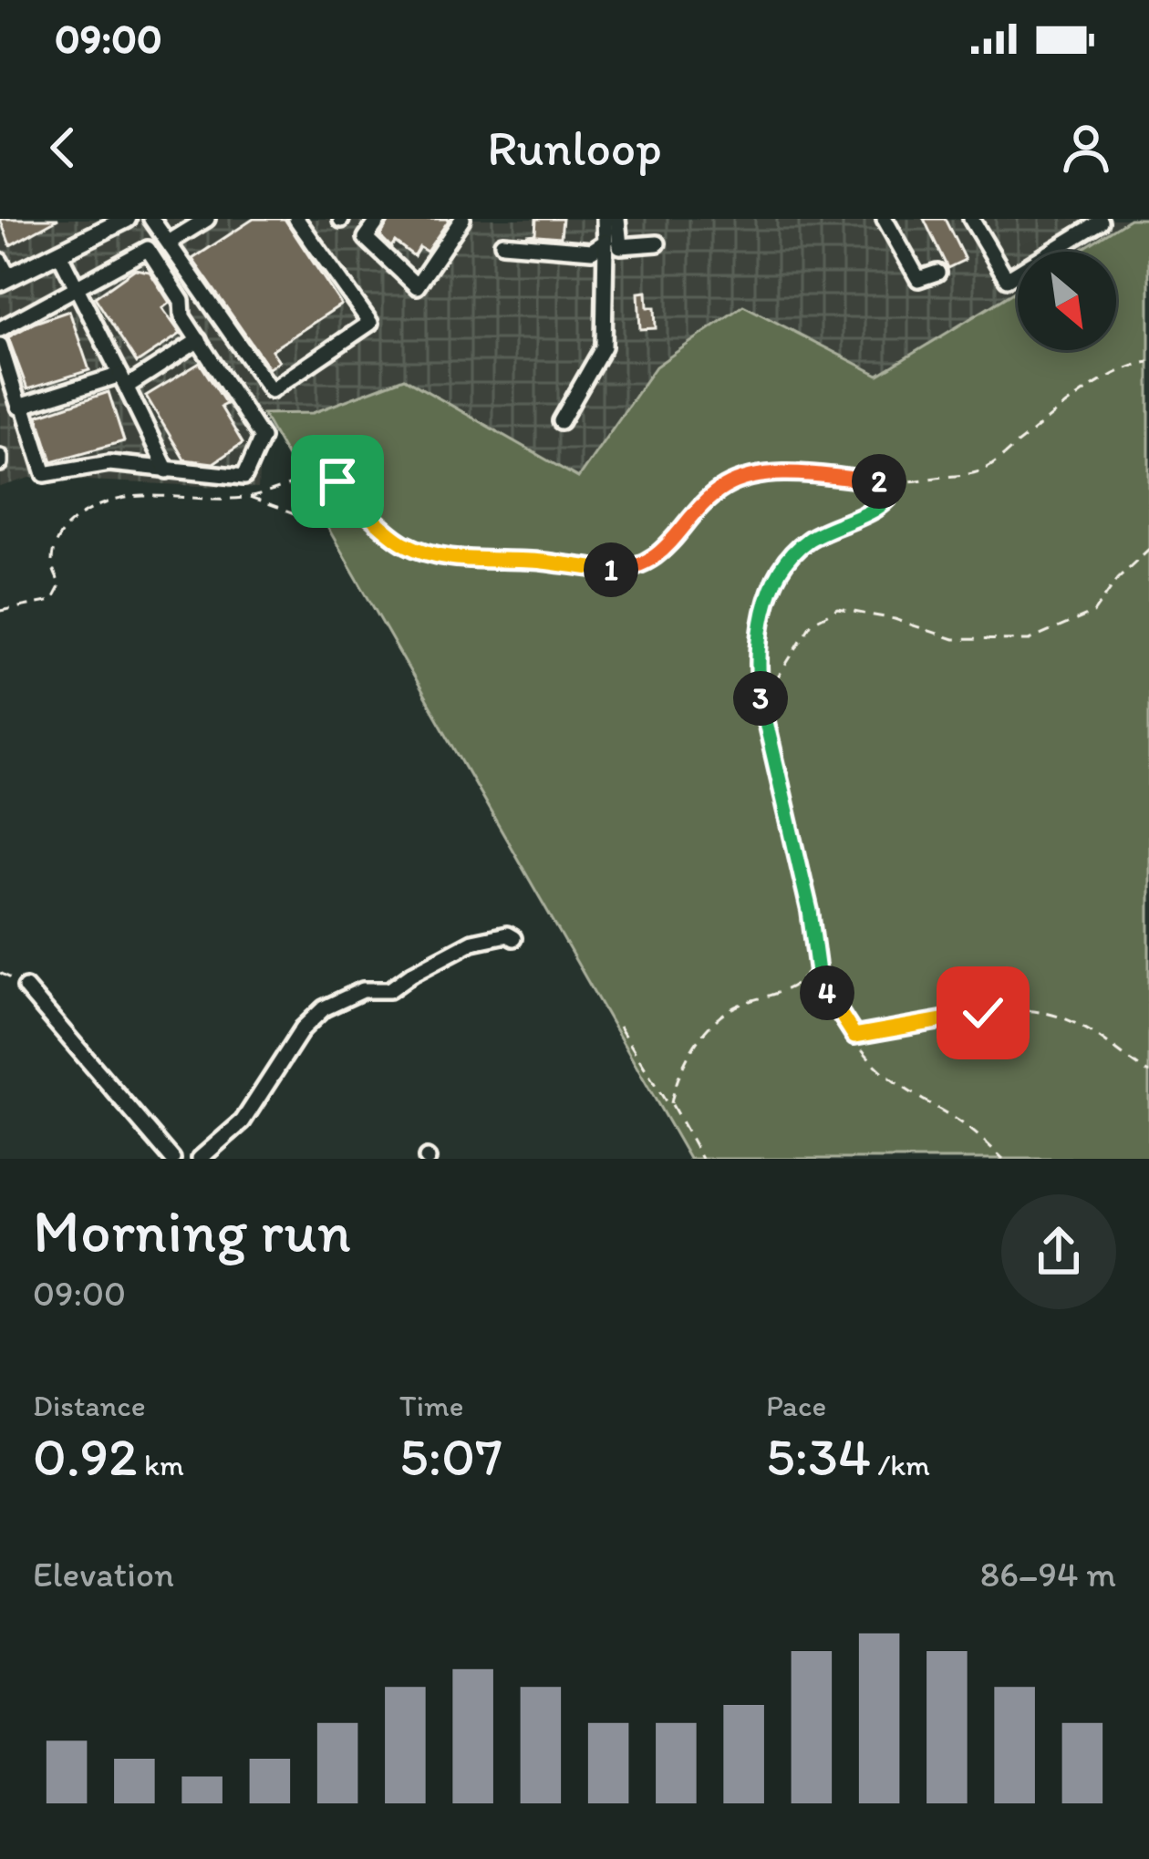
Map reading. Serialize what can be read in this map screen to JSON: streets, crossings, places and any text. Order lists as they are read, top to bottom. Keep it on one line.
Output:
{"north":"bottom right","page":{"status":"09:00","header":"Runloop","pins":["2","1","3","4"],"heading":["Morning run","09:00"],"stats":[["Distance","0.92 km"],["Time","5:07"],["Pace","5:34 /km"]],"chart":["Elevation","86–94 m"]}}
